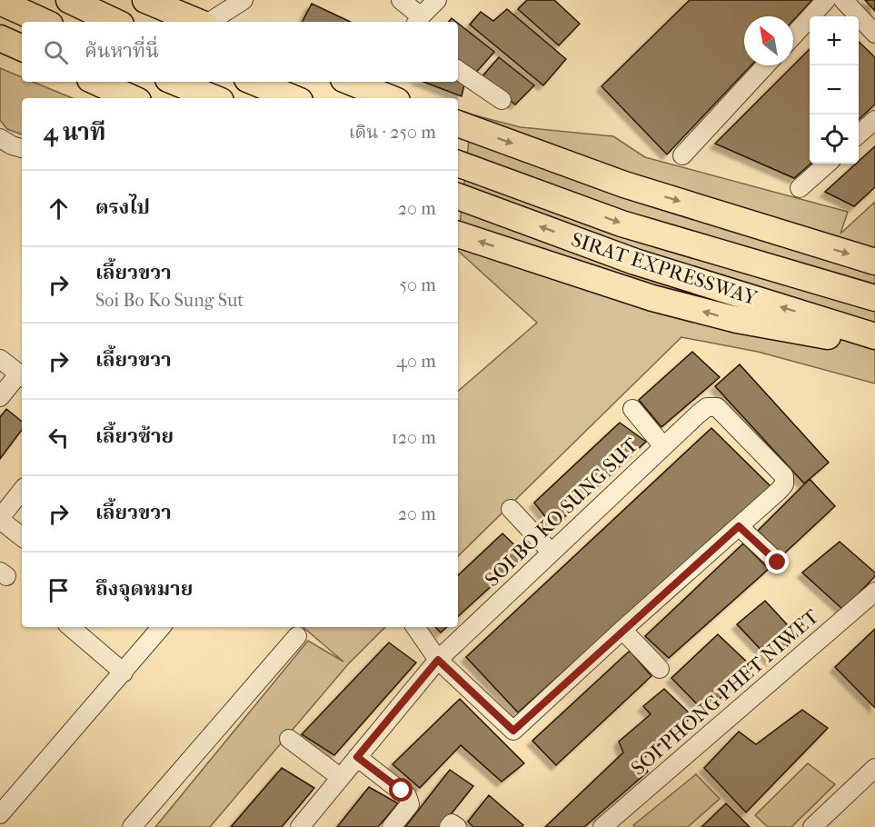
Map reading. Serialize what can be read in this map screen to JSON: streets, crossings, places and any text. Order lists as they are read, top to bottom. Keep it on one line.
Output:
{"streets":{"highway":["SIRAT EXPRESSWAY"],"street":["SOI BO KO SUNG SUT","SOI PHONG PHET NIWET"]},"north":"top left","page":{"map_buttons":["+","−"],"search":"ค้นหาที่นี่","heading":["4 นาที","เดิน · 250 m"],"list":[["ตรงไป","20 m"],["เลี้ยวขวา","Soi Bo Ko Sung Sut","50 m"],["เลี้ยวขวา","40 m"],["เลี้ยวซ้าย","120 m"],["เลี้ยวขวา","20 m"],"ถึงจุดหมาย"]}}
